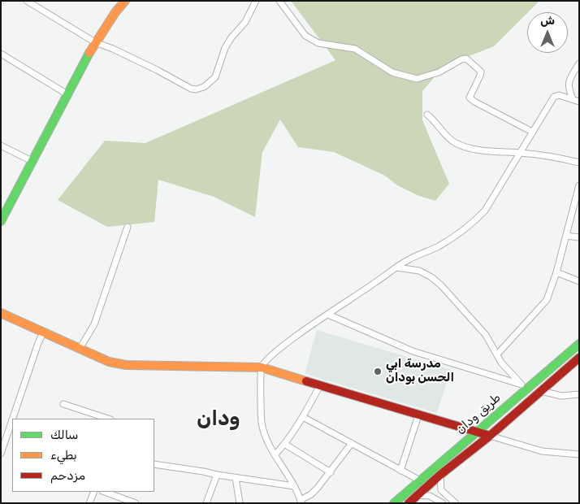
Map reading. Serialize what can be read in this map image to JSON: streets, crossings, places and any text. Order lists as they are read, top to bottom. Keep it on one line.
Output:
{"streets":{"street":["طريق ودان"]},"districts":["ودان"],"places":["مدرسة ابي الحسن بودان"],"legend":["سالك","بطيء","مزدحم"],"north":"top"}
